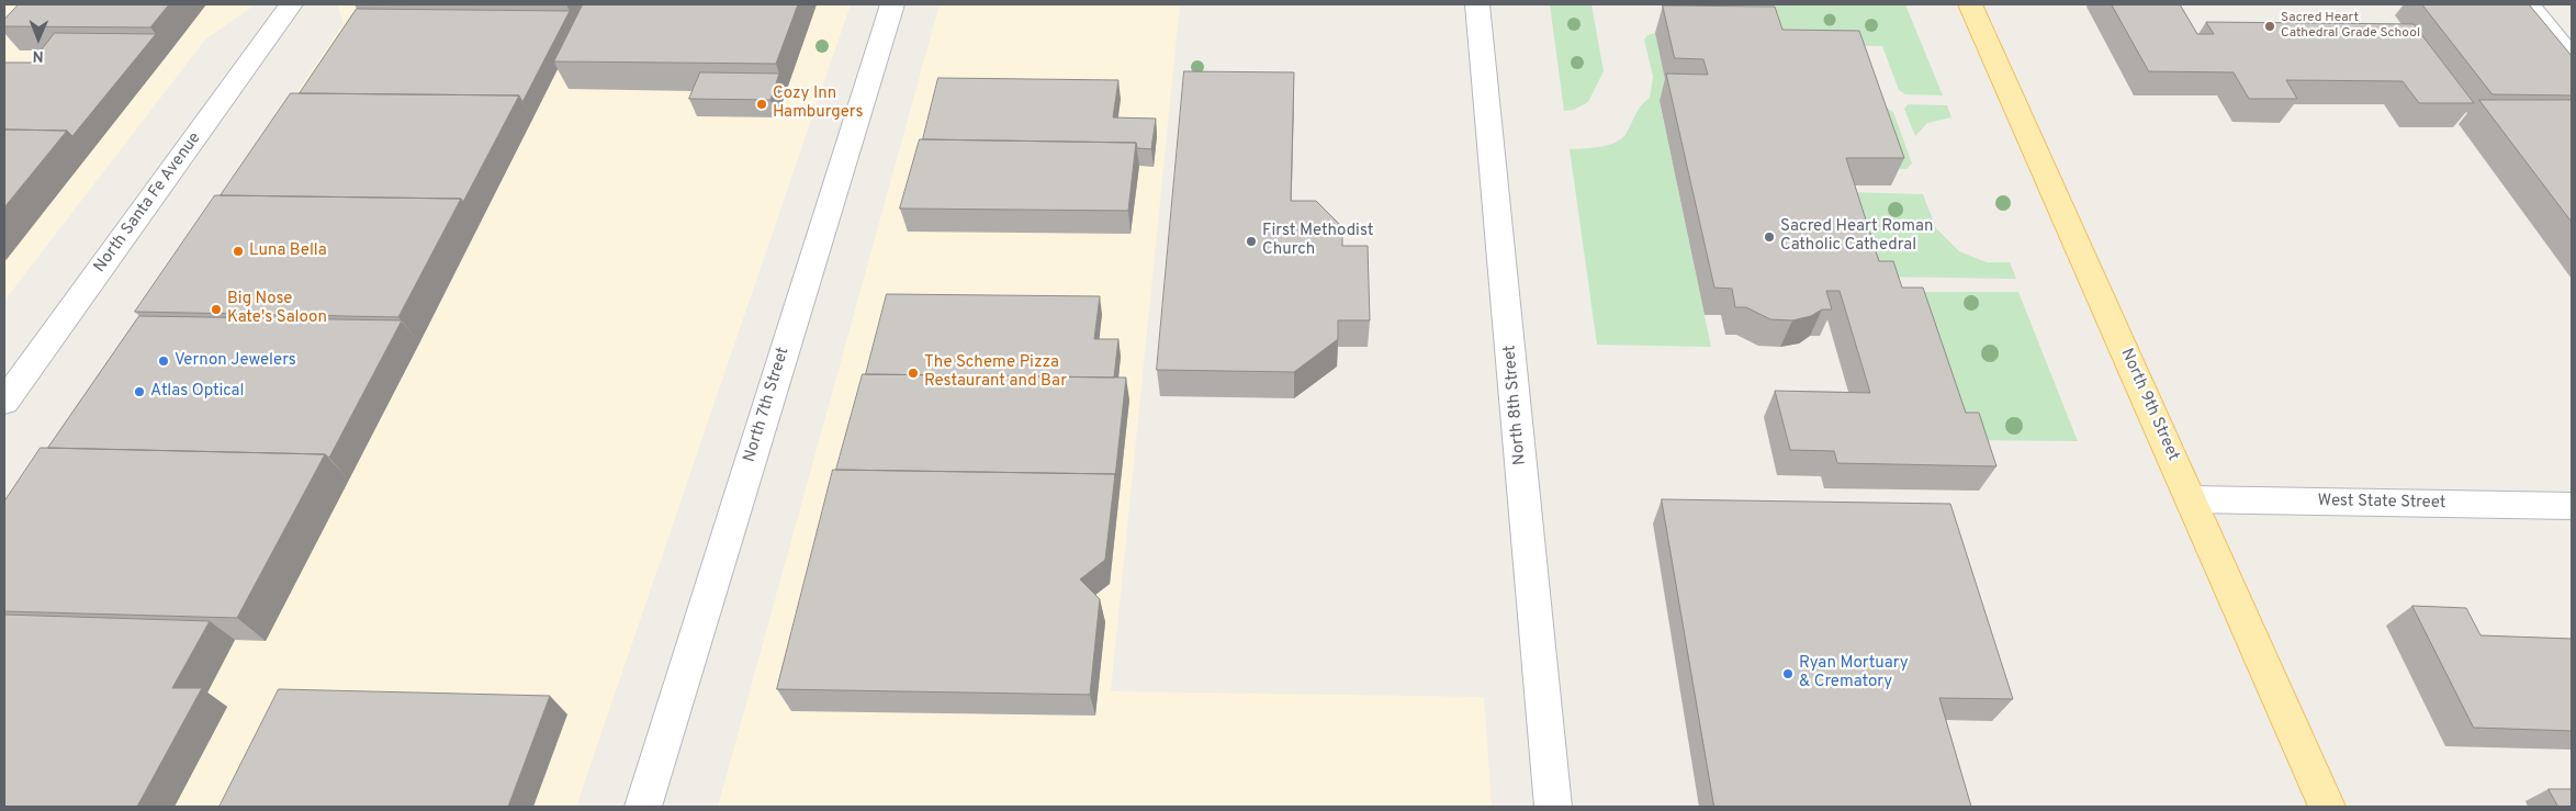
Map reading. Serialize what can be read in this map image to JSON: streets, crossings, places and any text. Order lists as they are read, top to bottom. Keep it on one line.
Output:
{"streets":{"main road":["North 9th Street"],"street":["North Santa Fe Avenue","North 7th Street","North 8th Street","West State Street"]},"crossings":[["North 9th Street","West State Street"]],"places":["Sacred Heart Cathedral Grade School","Cozy Inn Hamburgers","Sacred Heart Roman Catholic Cathedral","First Methodist Church","Luna Bella","Big Nose Kate's Saloon","Vernon Jewelers","The Scheme Pizza Restaurant and Bar","Atlas Optical","Ryan Mortuary & Crematory"],"north":"bottom"}
